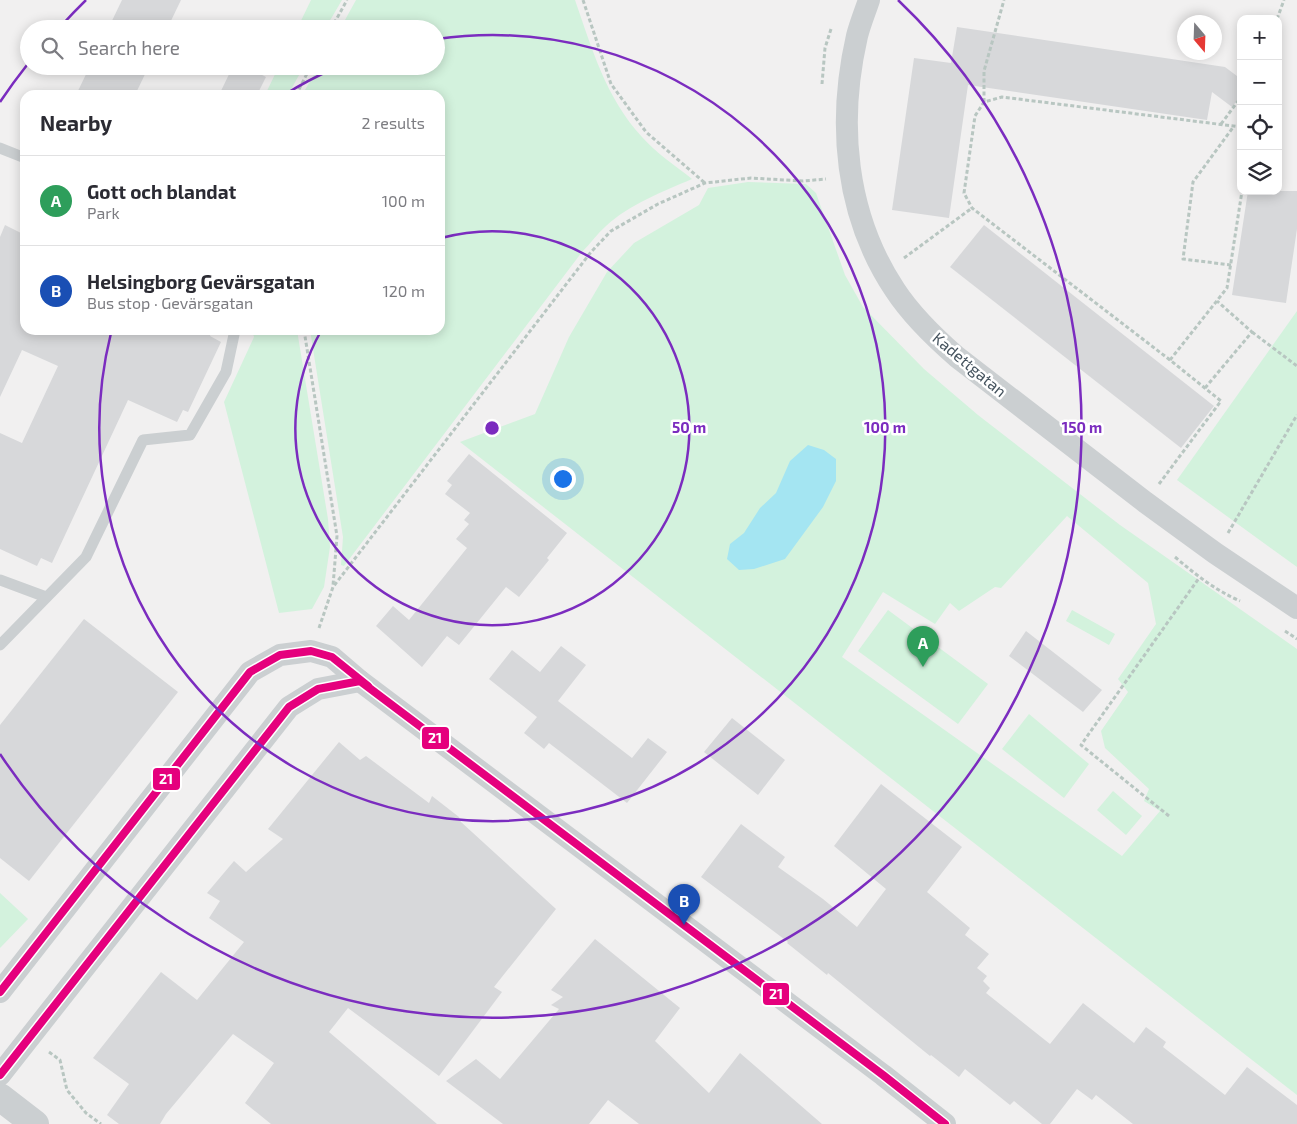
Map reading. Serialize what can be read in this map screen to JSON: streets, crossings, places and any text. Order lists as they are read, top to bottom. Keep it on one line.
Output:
{"streets":{"street":["Kadettgatan"]},"lines":["transit line 21"],"north":"bottom","page":{"map_buttons":["+","−"],"search":"Search here","heading":["Nearby","2 results"],"list":[{"mark":"A","name":"Gott och blandat","note":"Park","value":"100 m"},{"mark":"B","name":"Helsingborg Gevärsgatan","note":"Bus stop · Gevärsgatan","value":"120 m"}],"pins":["A","B"]},"rings":["50 m","100 m","150 m"]}
